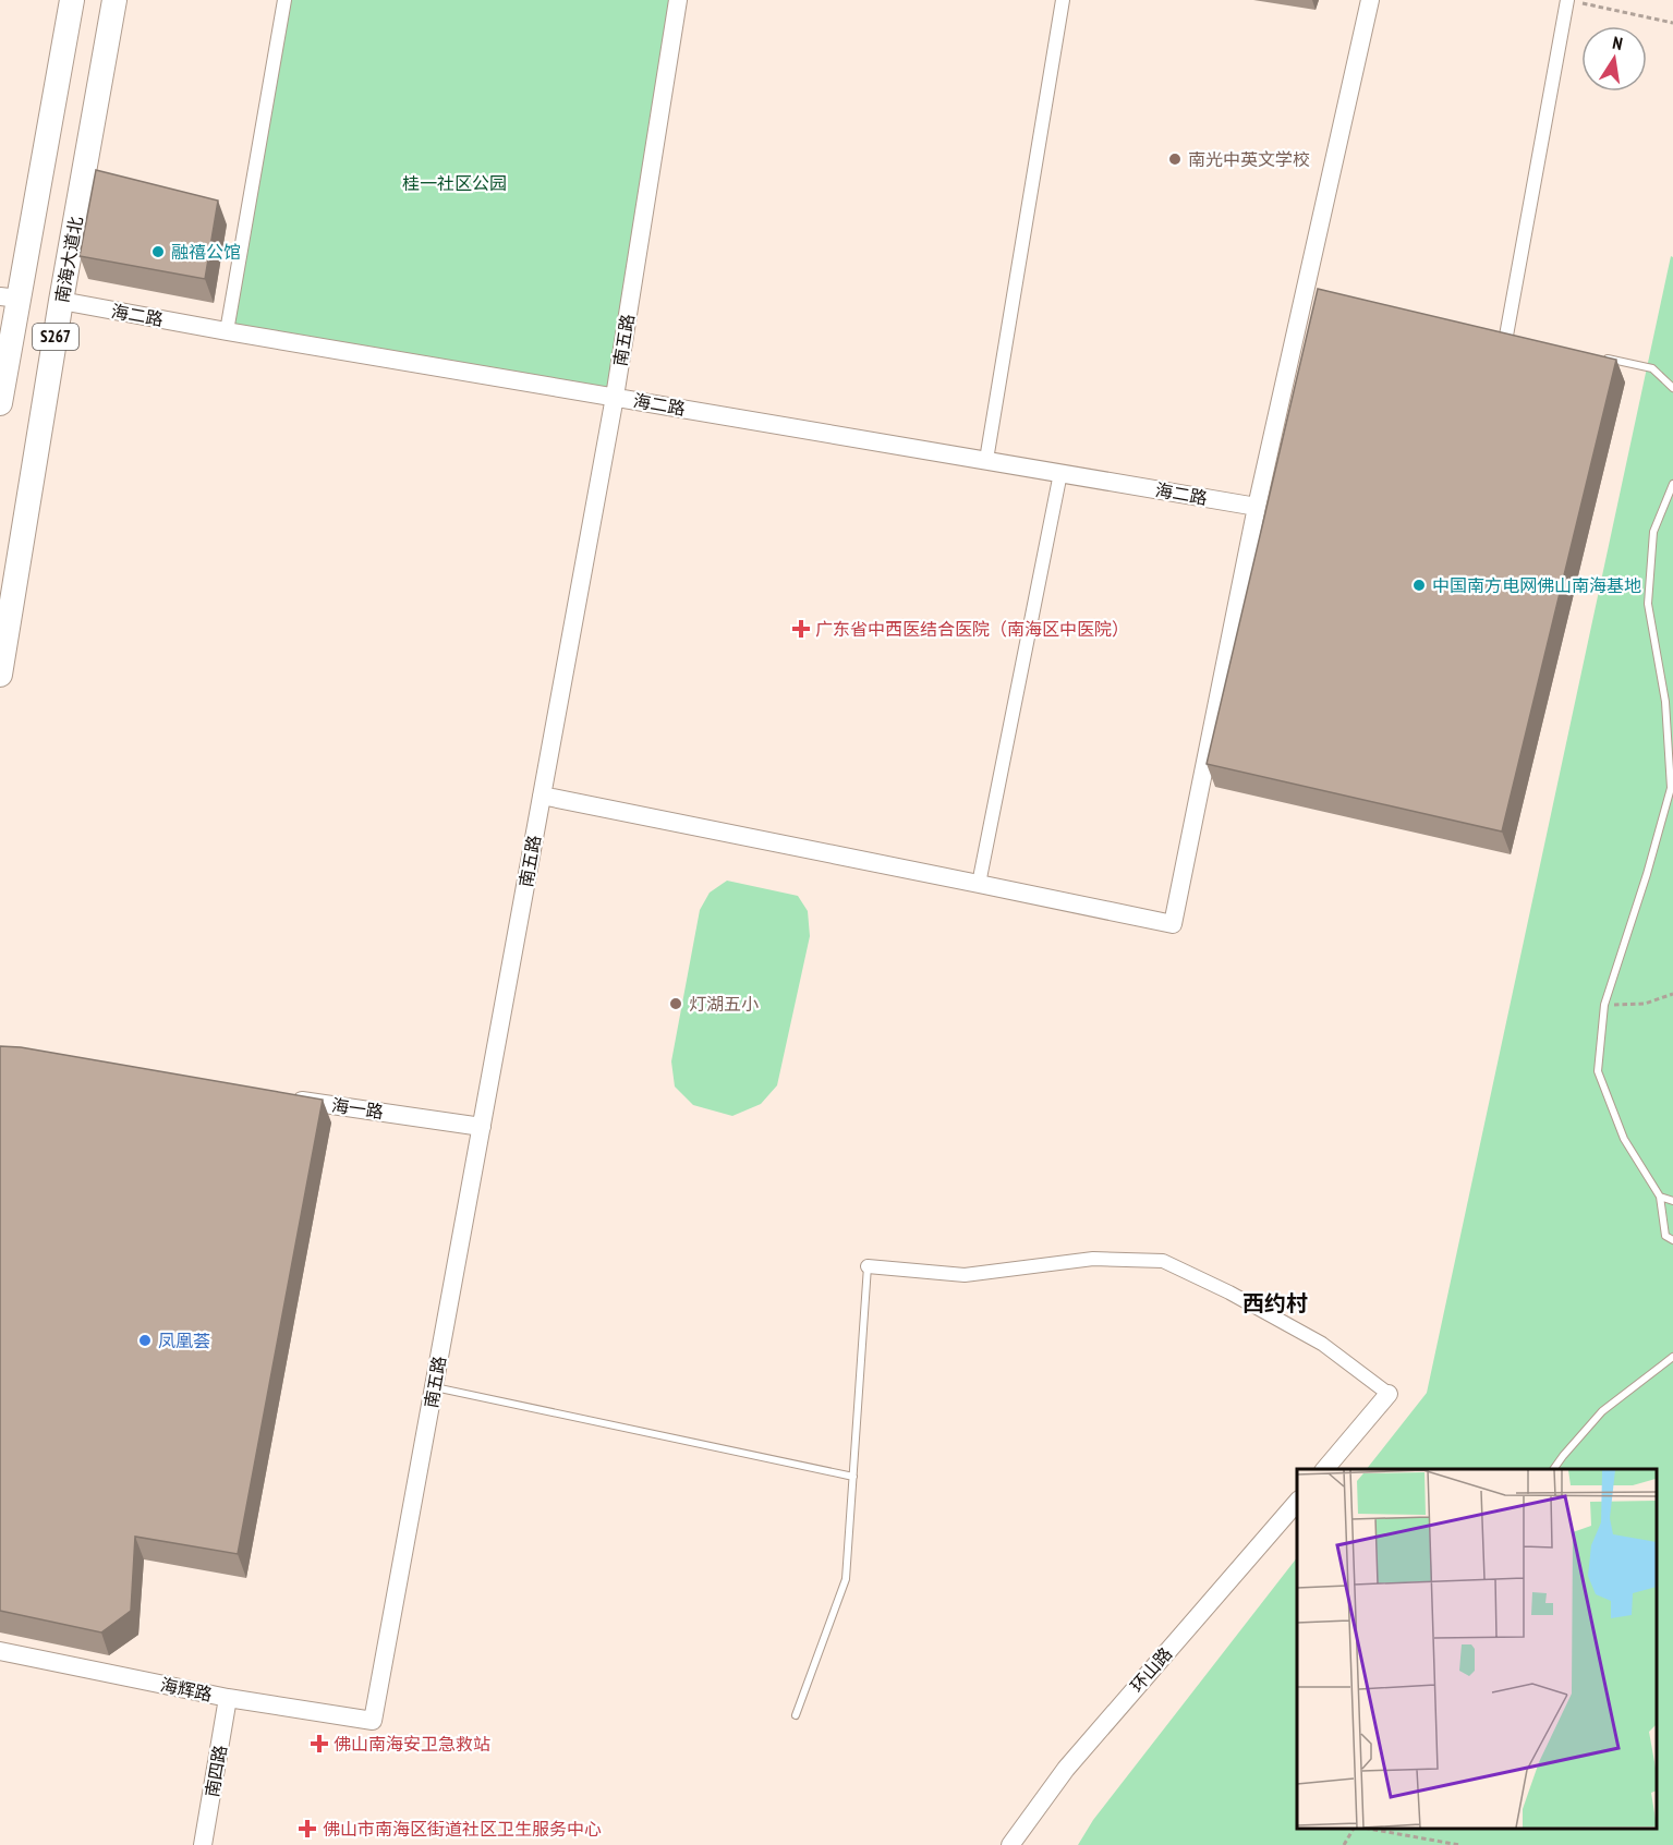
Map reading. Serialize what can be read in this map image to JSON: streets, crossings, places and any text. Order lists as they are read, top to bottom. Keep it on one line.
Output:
{"streets":{"highway":["南海大道北","S267"],"street":["海二路","南五路","海一路","环山路","海辉路","南四路"]},"crossings":[["南海大道北","海二路"],["海二路","南五路"],["南五路","海一路"],["南五路","海辉路"],["海辉路","南四路"]],"districts":["西约村"],"parks":["桂一社区公园"],"places":{"other":["南光中英文学校","融禧公馆","中国南方电网佛山南海基地","灯湖五小","凤凰荟"],"health":["广东省中西医结合医院（南海区中医院）","佛山南海安卫急救站","佛山市南海区街道社区卫生服务中心"]},"north":"top"}
